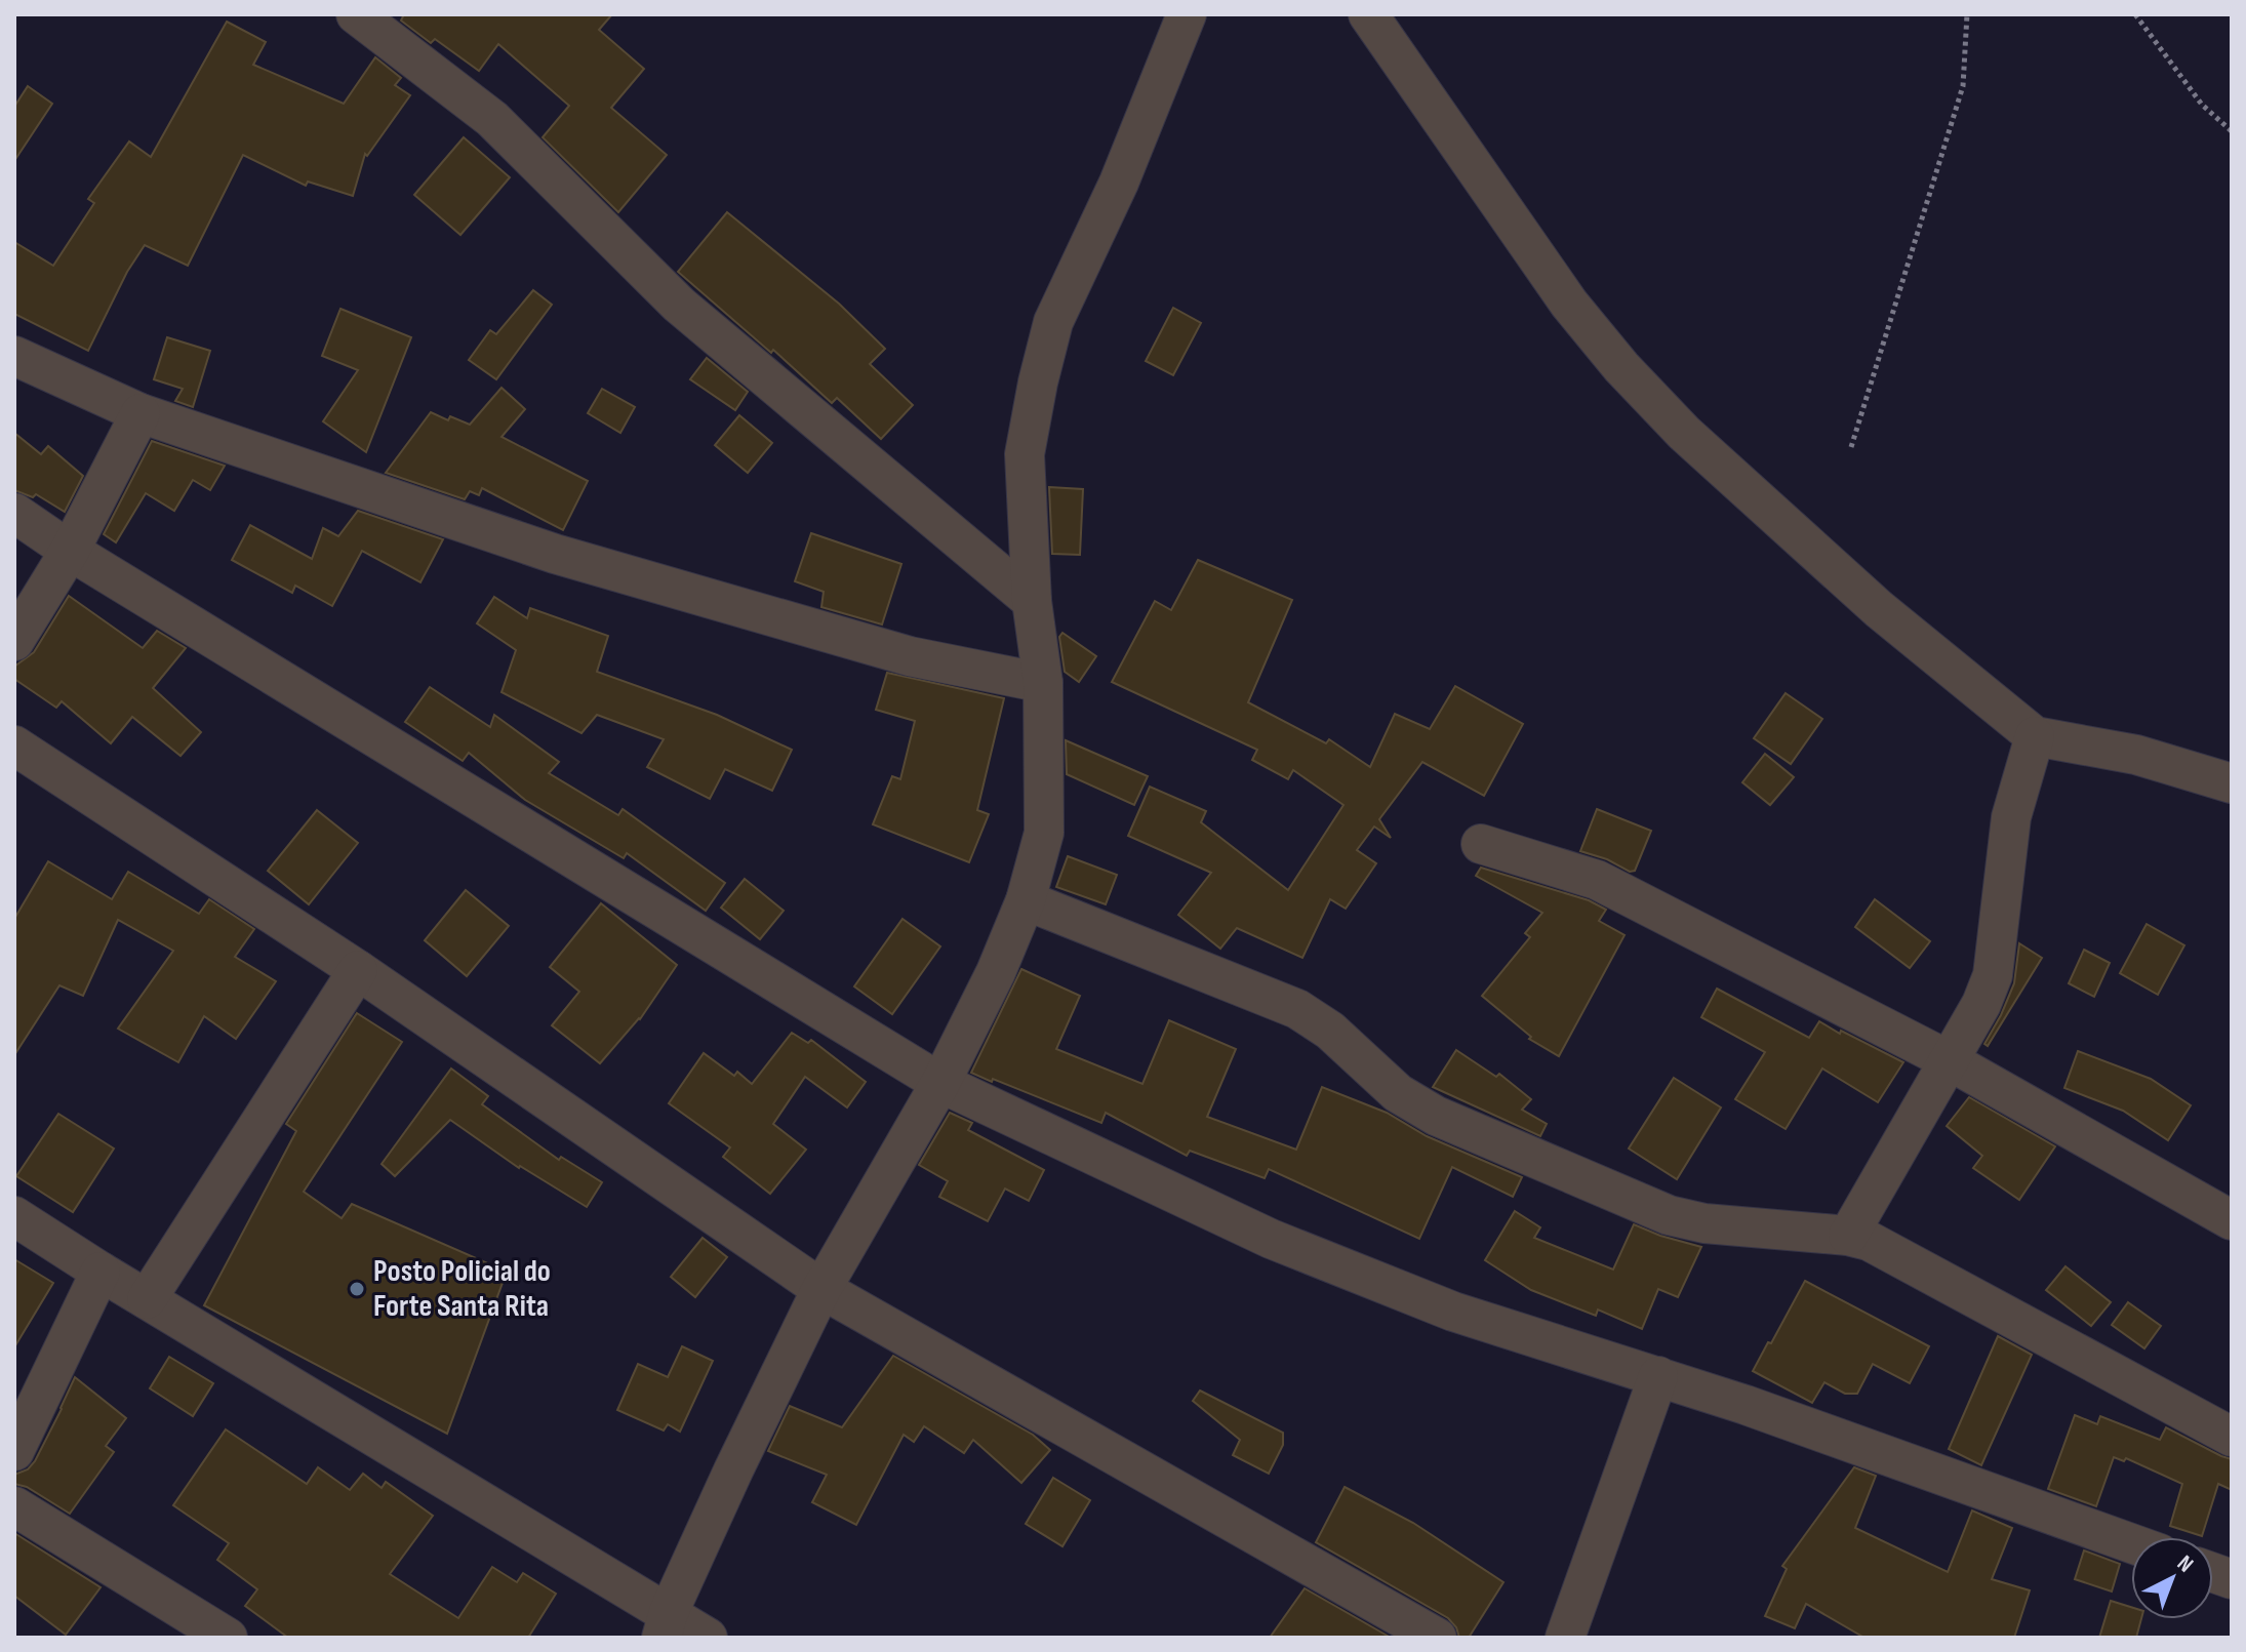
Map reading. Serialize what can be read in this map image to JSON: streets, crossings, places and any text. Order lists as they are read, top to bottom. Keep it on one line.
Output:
{"places":["Posto Policial do Forte Santa Rita"],"north":"top right"}
